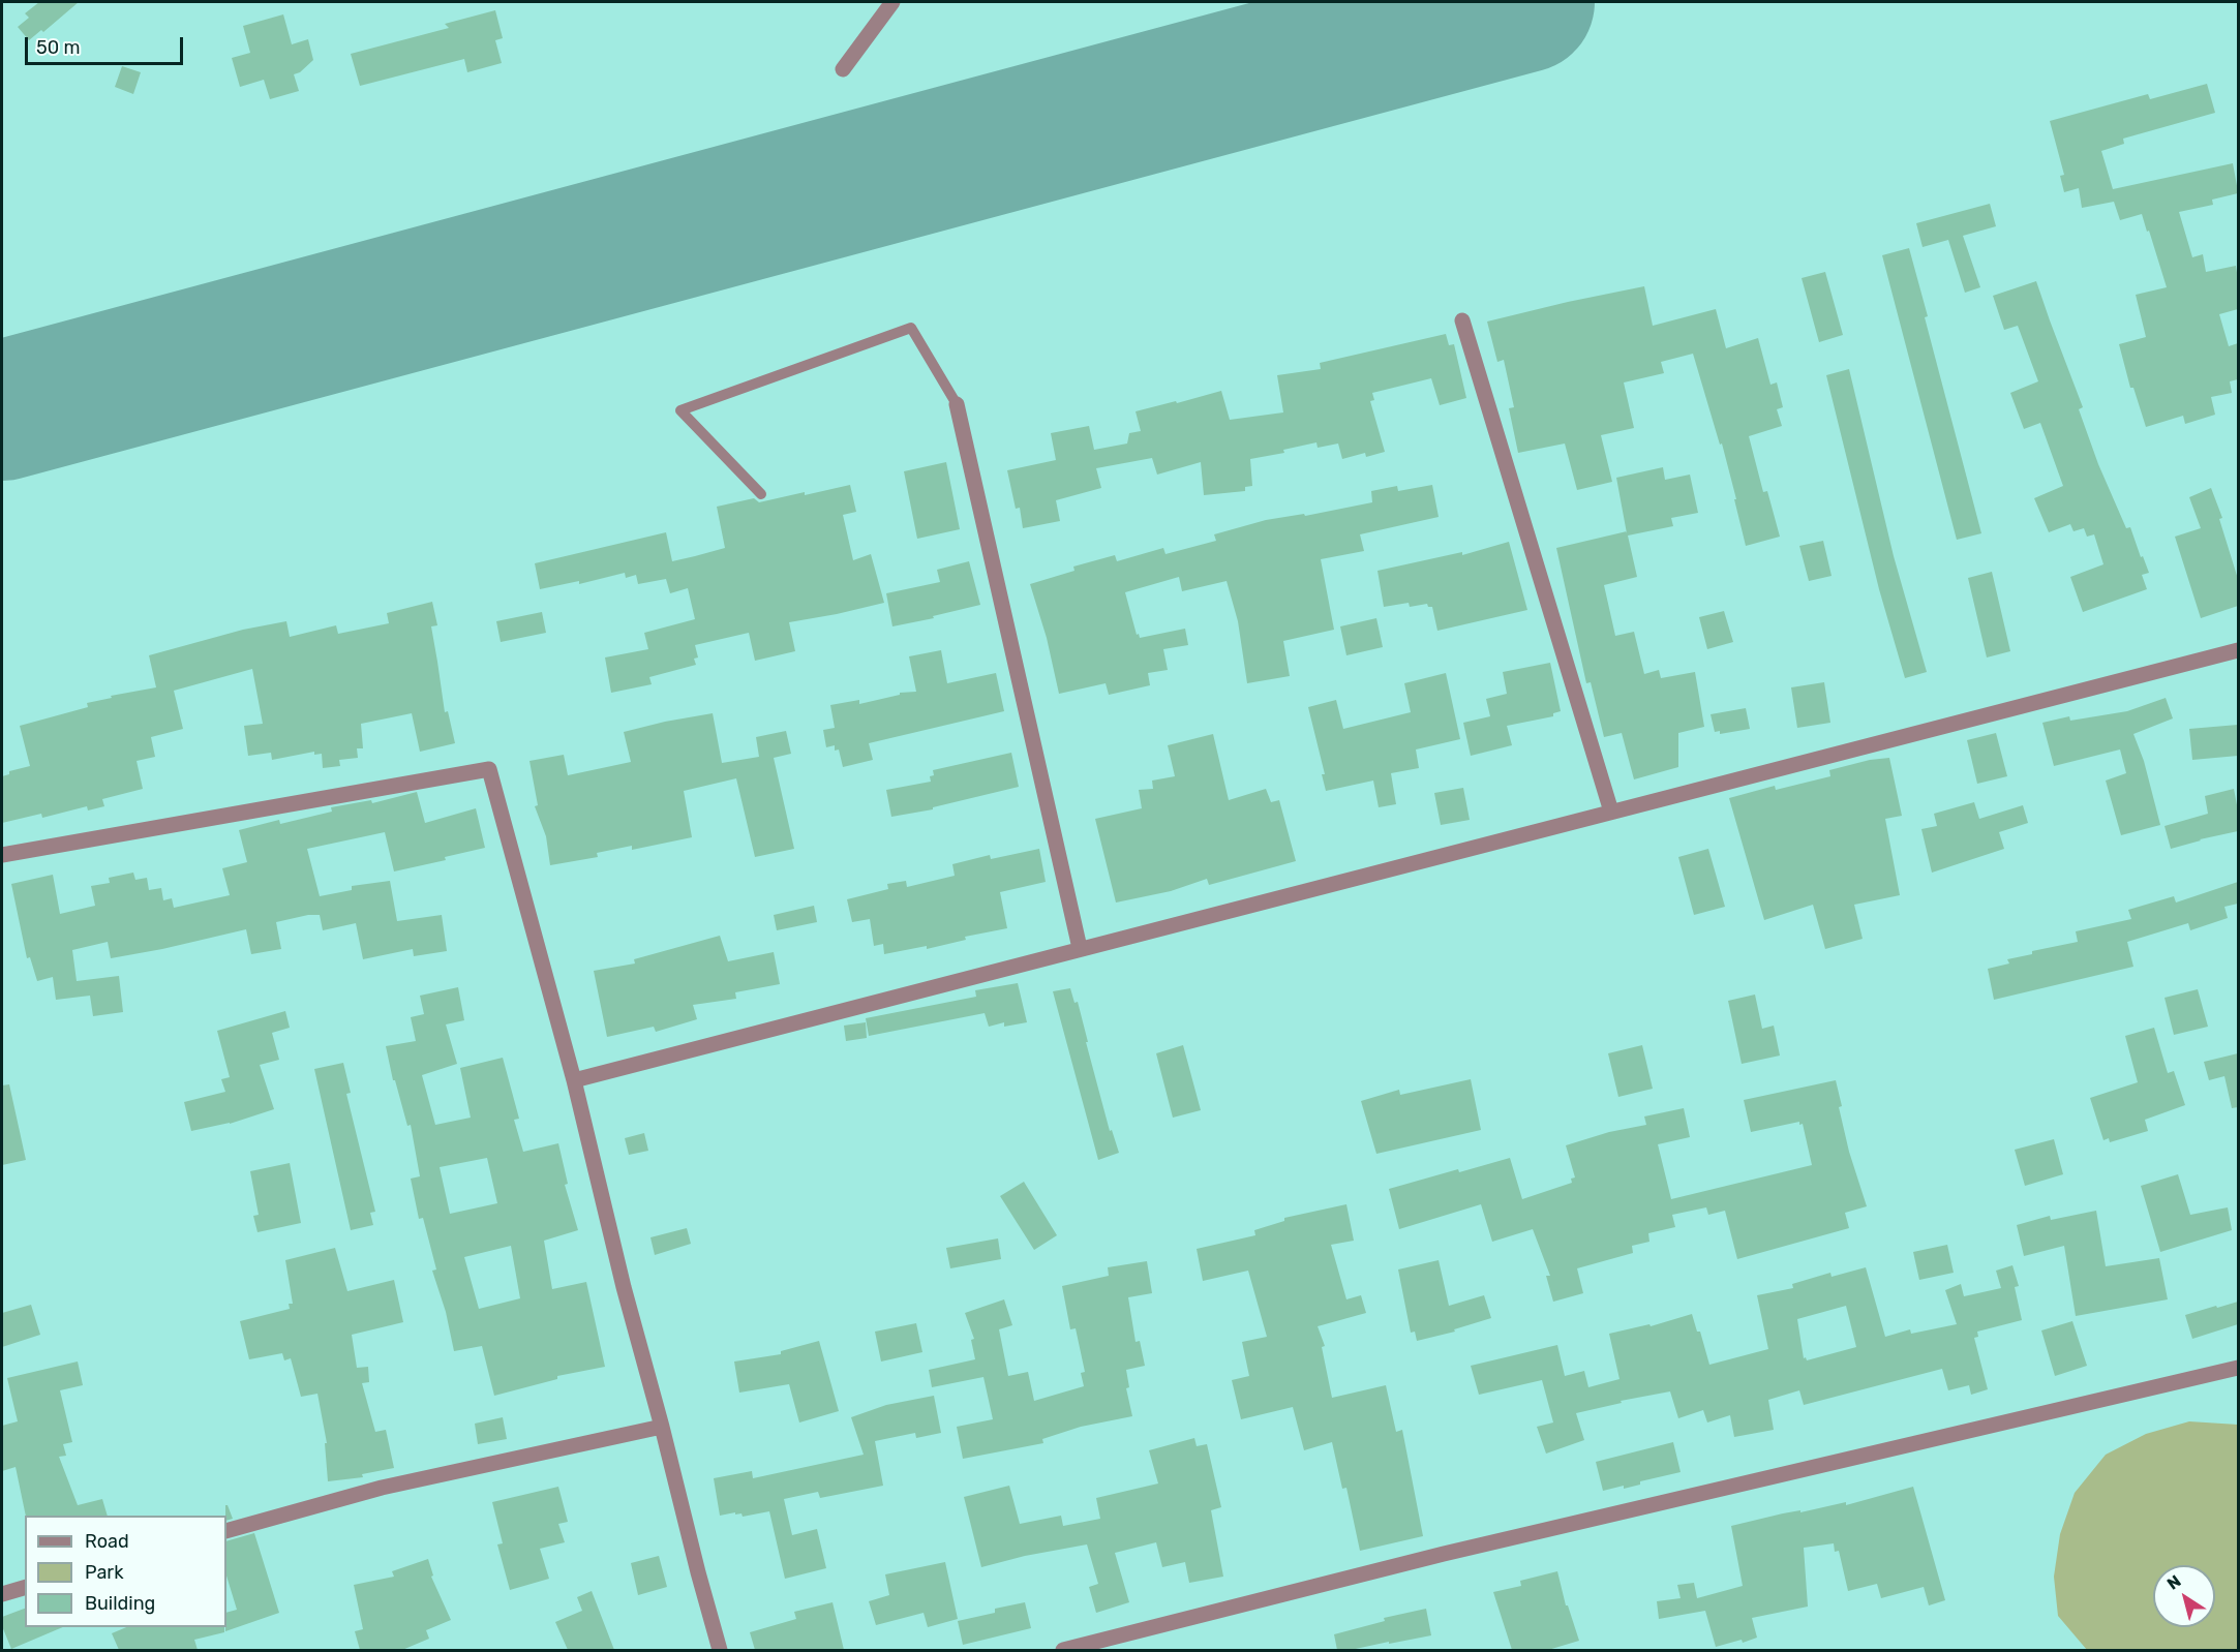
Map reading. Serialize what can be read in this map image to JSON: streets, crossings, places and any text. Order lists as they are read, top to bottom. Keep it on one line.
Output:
{"legend":["Road","Park","Building"],"scale_bar":"50 m","north":"top left"}
